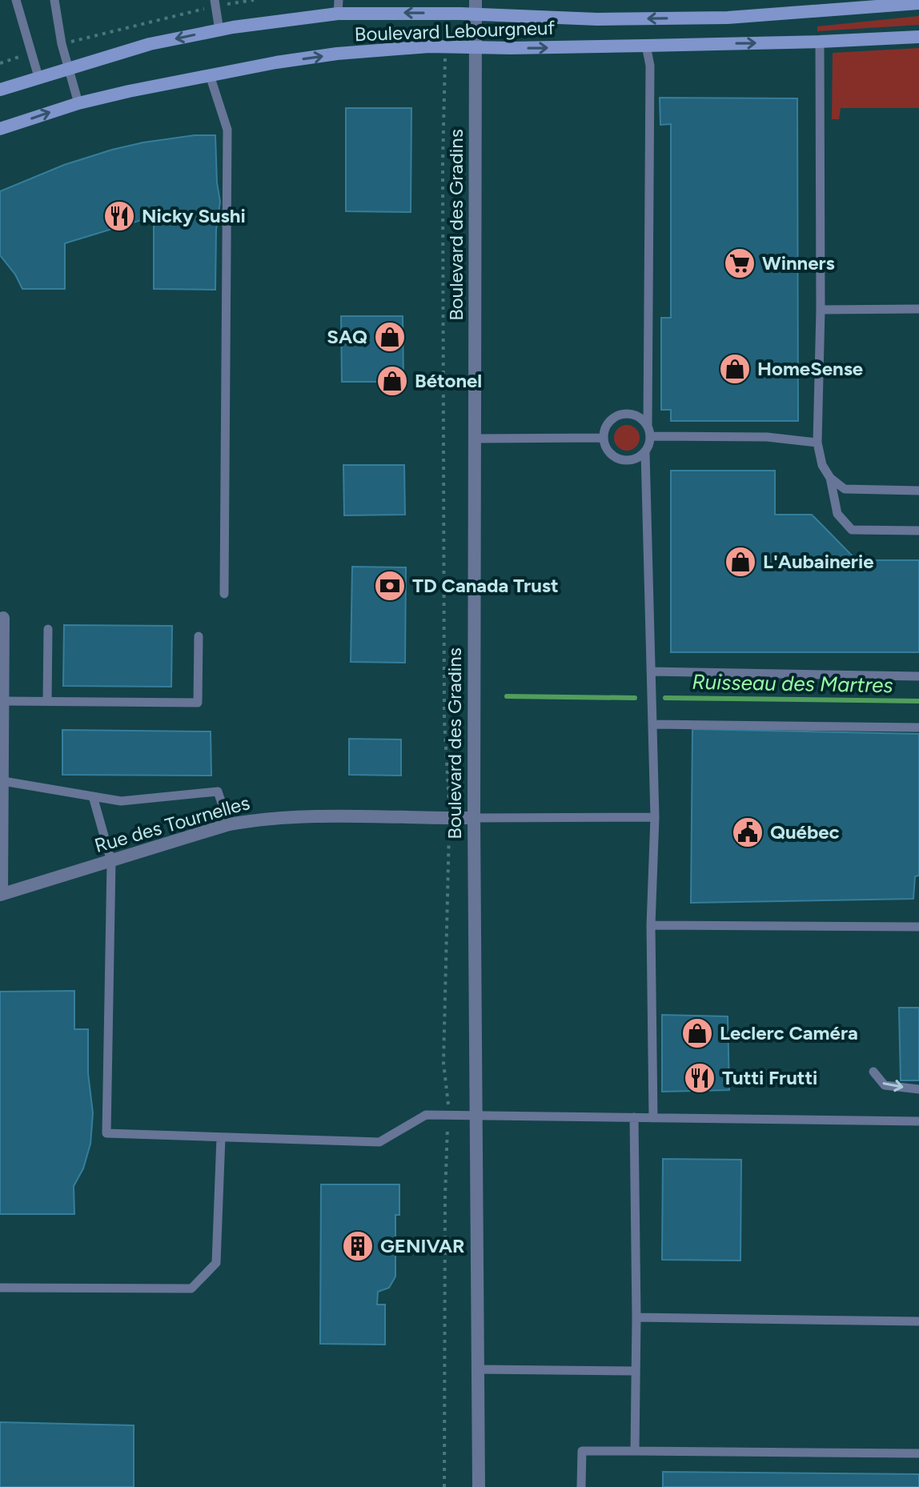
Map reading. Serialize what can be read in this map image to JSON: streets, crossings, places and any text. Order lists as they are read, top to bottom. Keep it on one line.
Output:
{"streets":{"main road":["Boulevard Lebourgneuf"],"street":["Boulevard des Gradins","Rue des Tournelles"]},"crossings":[["Boulevard Lebourgneuf","Boulevard des Gradins"],["Boulevard des Gradins","Rue des Tournelles"]],"water":["Ruisseau des Martres"],"places":{"restaurant":["Nicky Sushi","Tutti Frutti"],"supermarket":["Winners"],"shop":["SAQ","HomeSense","Bétonel","L'Aubainerie","Leclerc Caméra"],"bank":["TD Canada Trust"],"public building":["Québec"],"building":["GENIVAR"]}}
